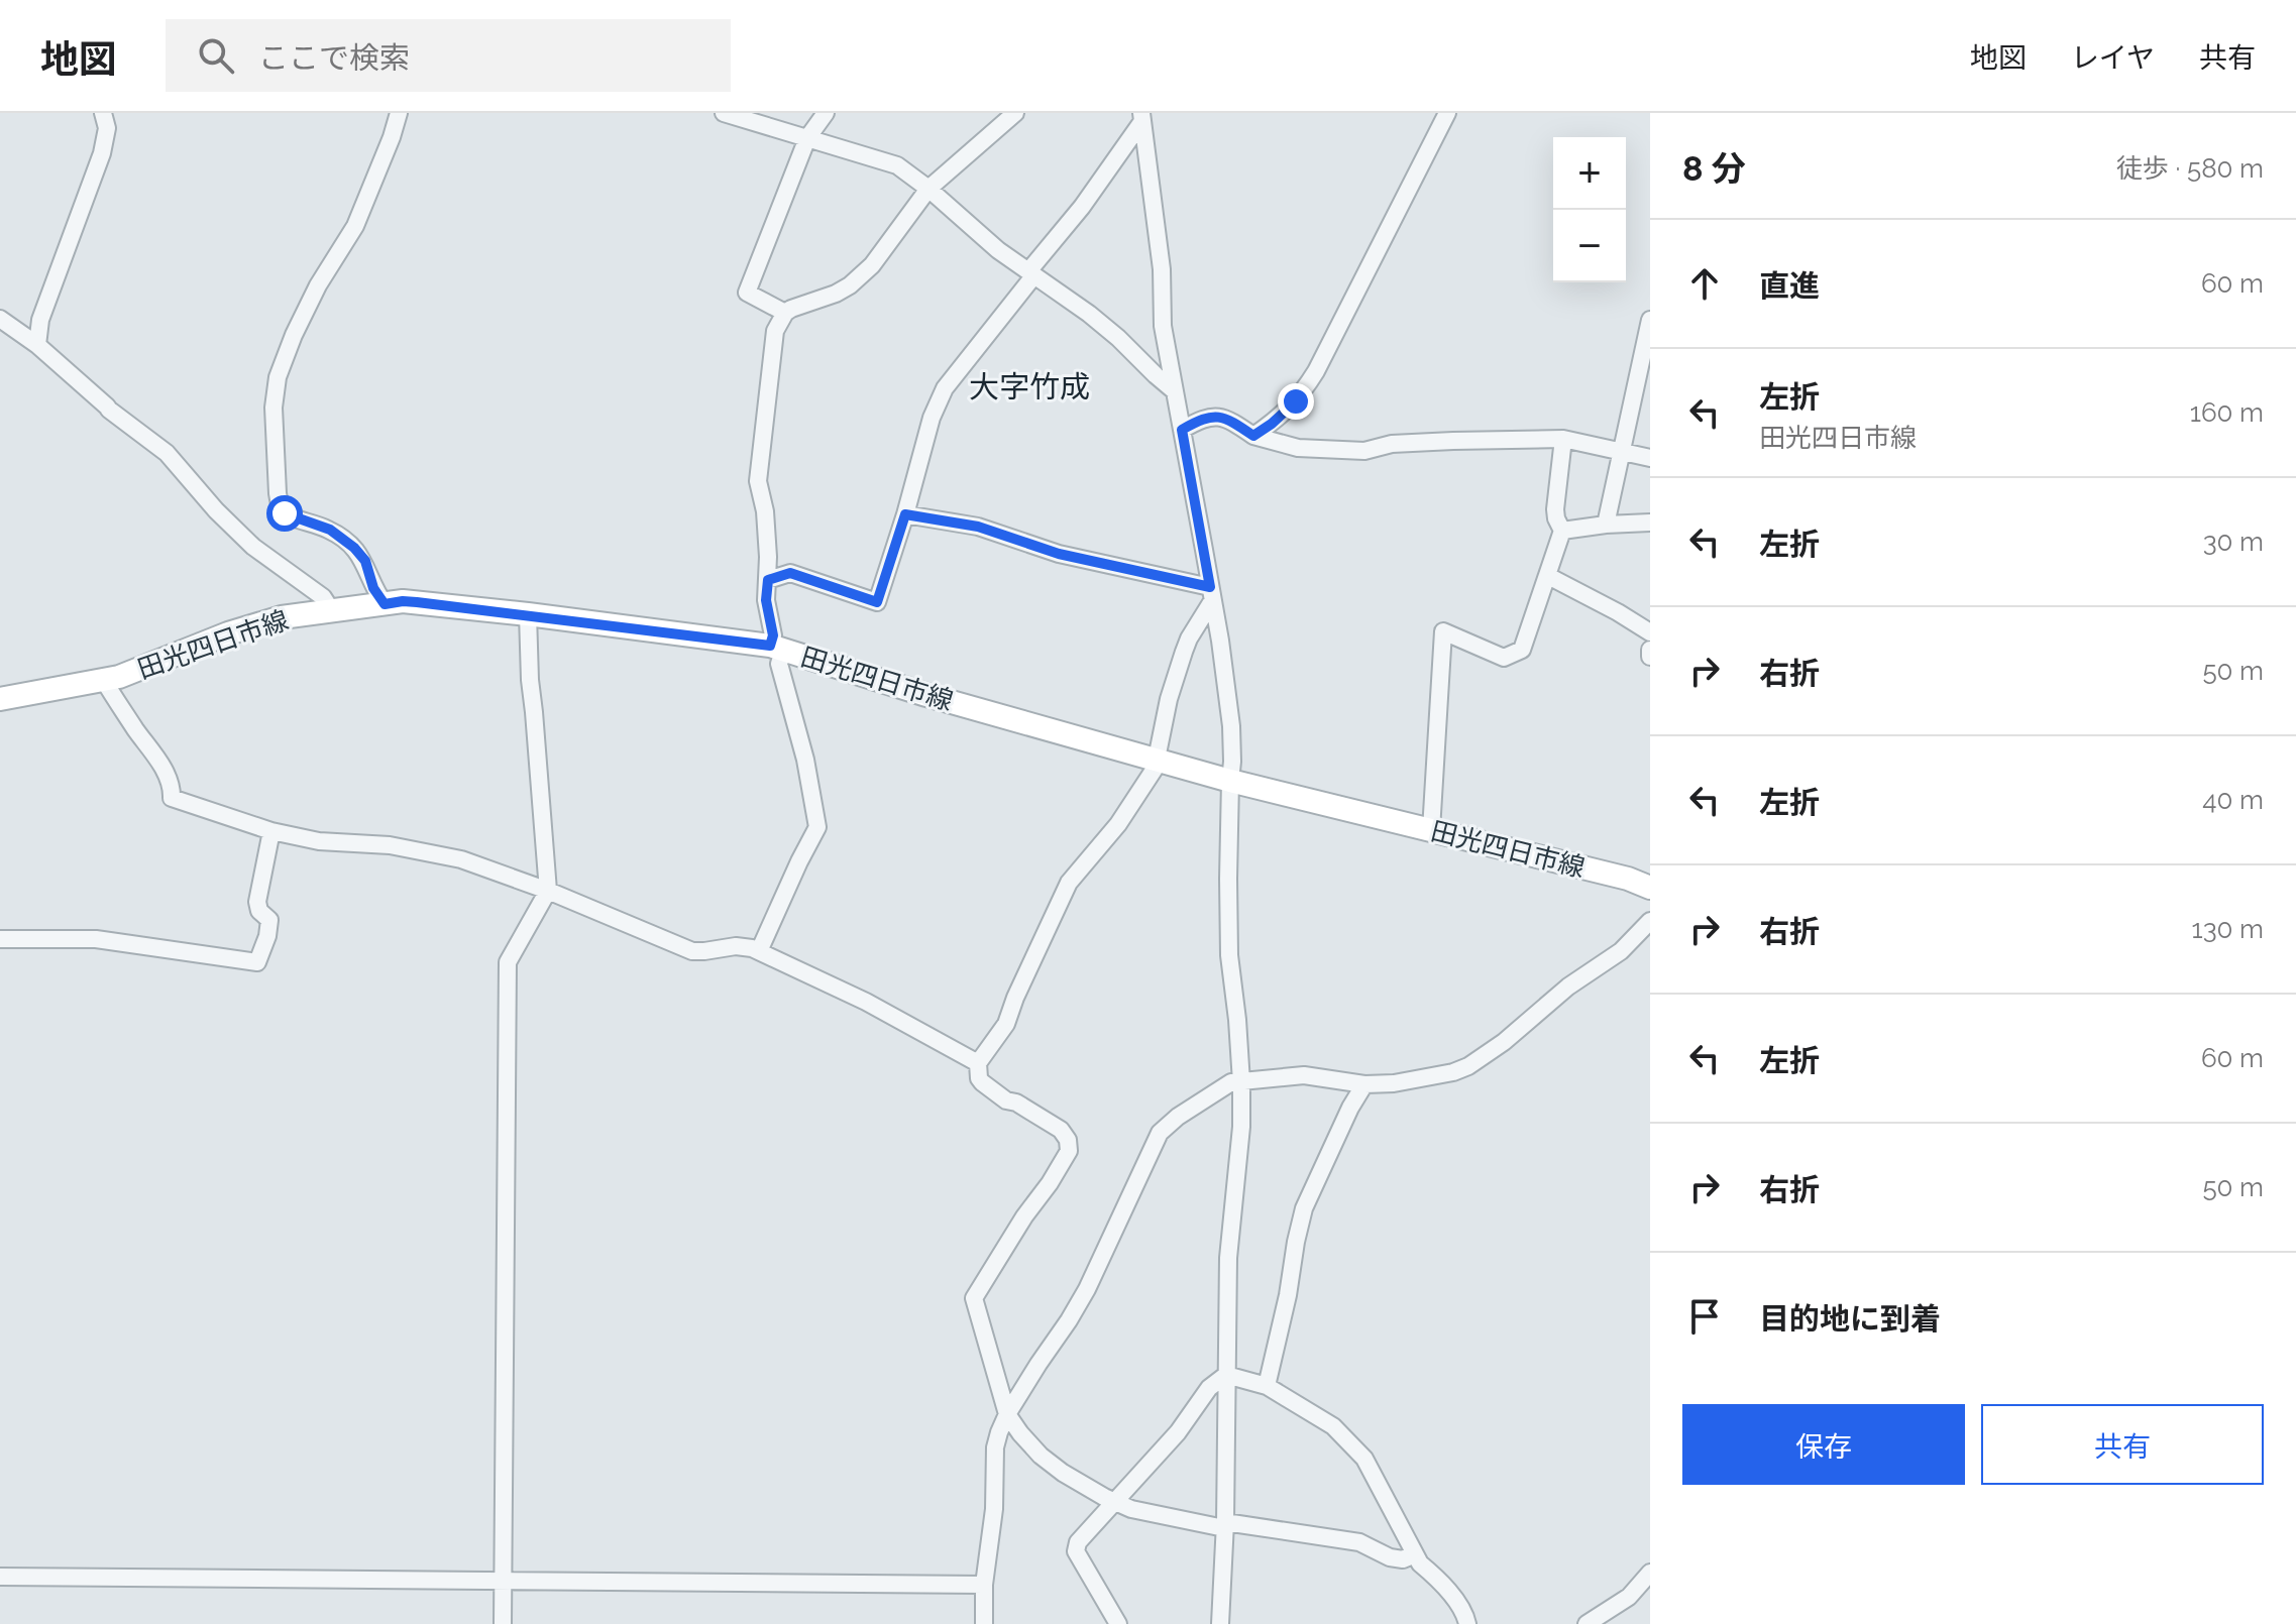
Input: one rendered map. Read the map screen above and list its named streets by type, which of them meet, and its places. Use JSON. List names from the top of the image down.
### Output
{
  "streets": {
    "main road": ["田光四日市線"]
  },
  "districts": ["大字竹成"],
  "page": {
    "header": "地図",
    "search": "ここで検索",
    "nav": ["地図", "レイヤ", "共有"],
    "heading": ["8 分", "徒歩 · 580 m"],
    "map_buttons": ["+", "−"],
    "list": [
      ["直進", "60 m"],
      ["左折", "田光四日市線", "160 m"],
      ["左折", "30 m"],
      ["右折", "50 m"],
      ["左折", "40 m"],
      ["右折", "130 m"],
      ["左折", "60 m"],
      ["右折", "50 m"],
      "目的地に到着"
    ],
    "buttons": ["保存", "共有"]
  }
}
